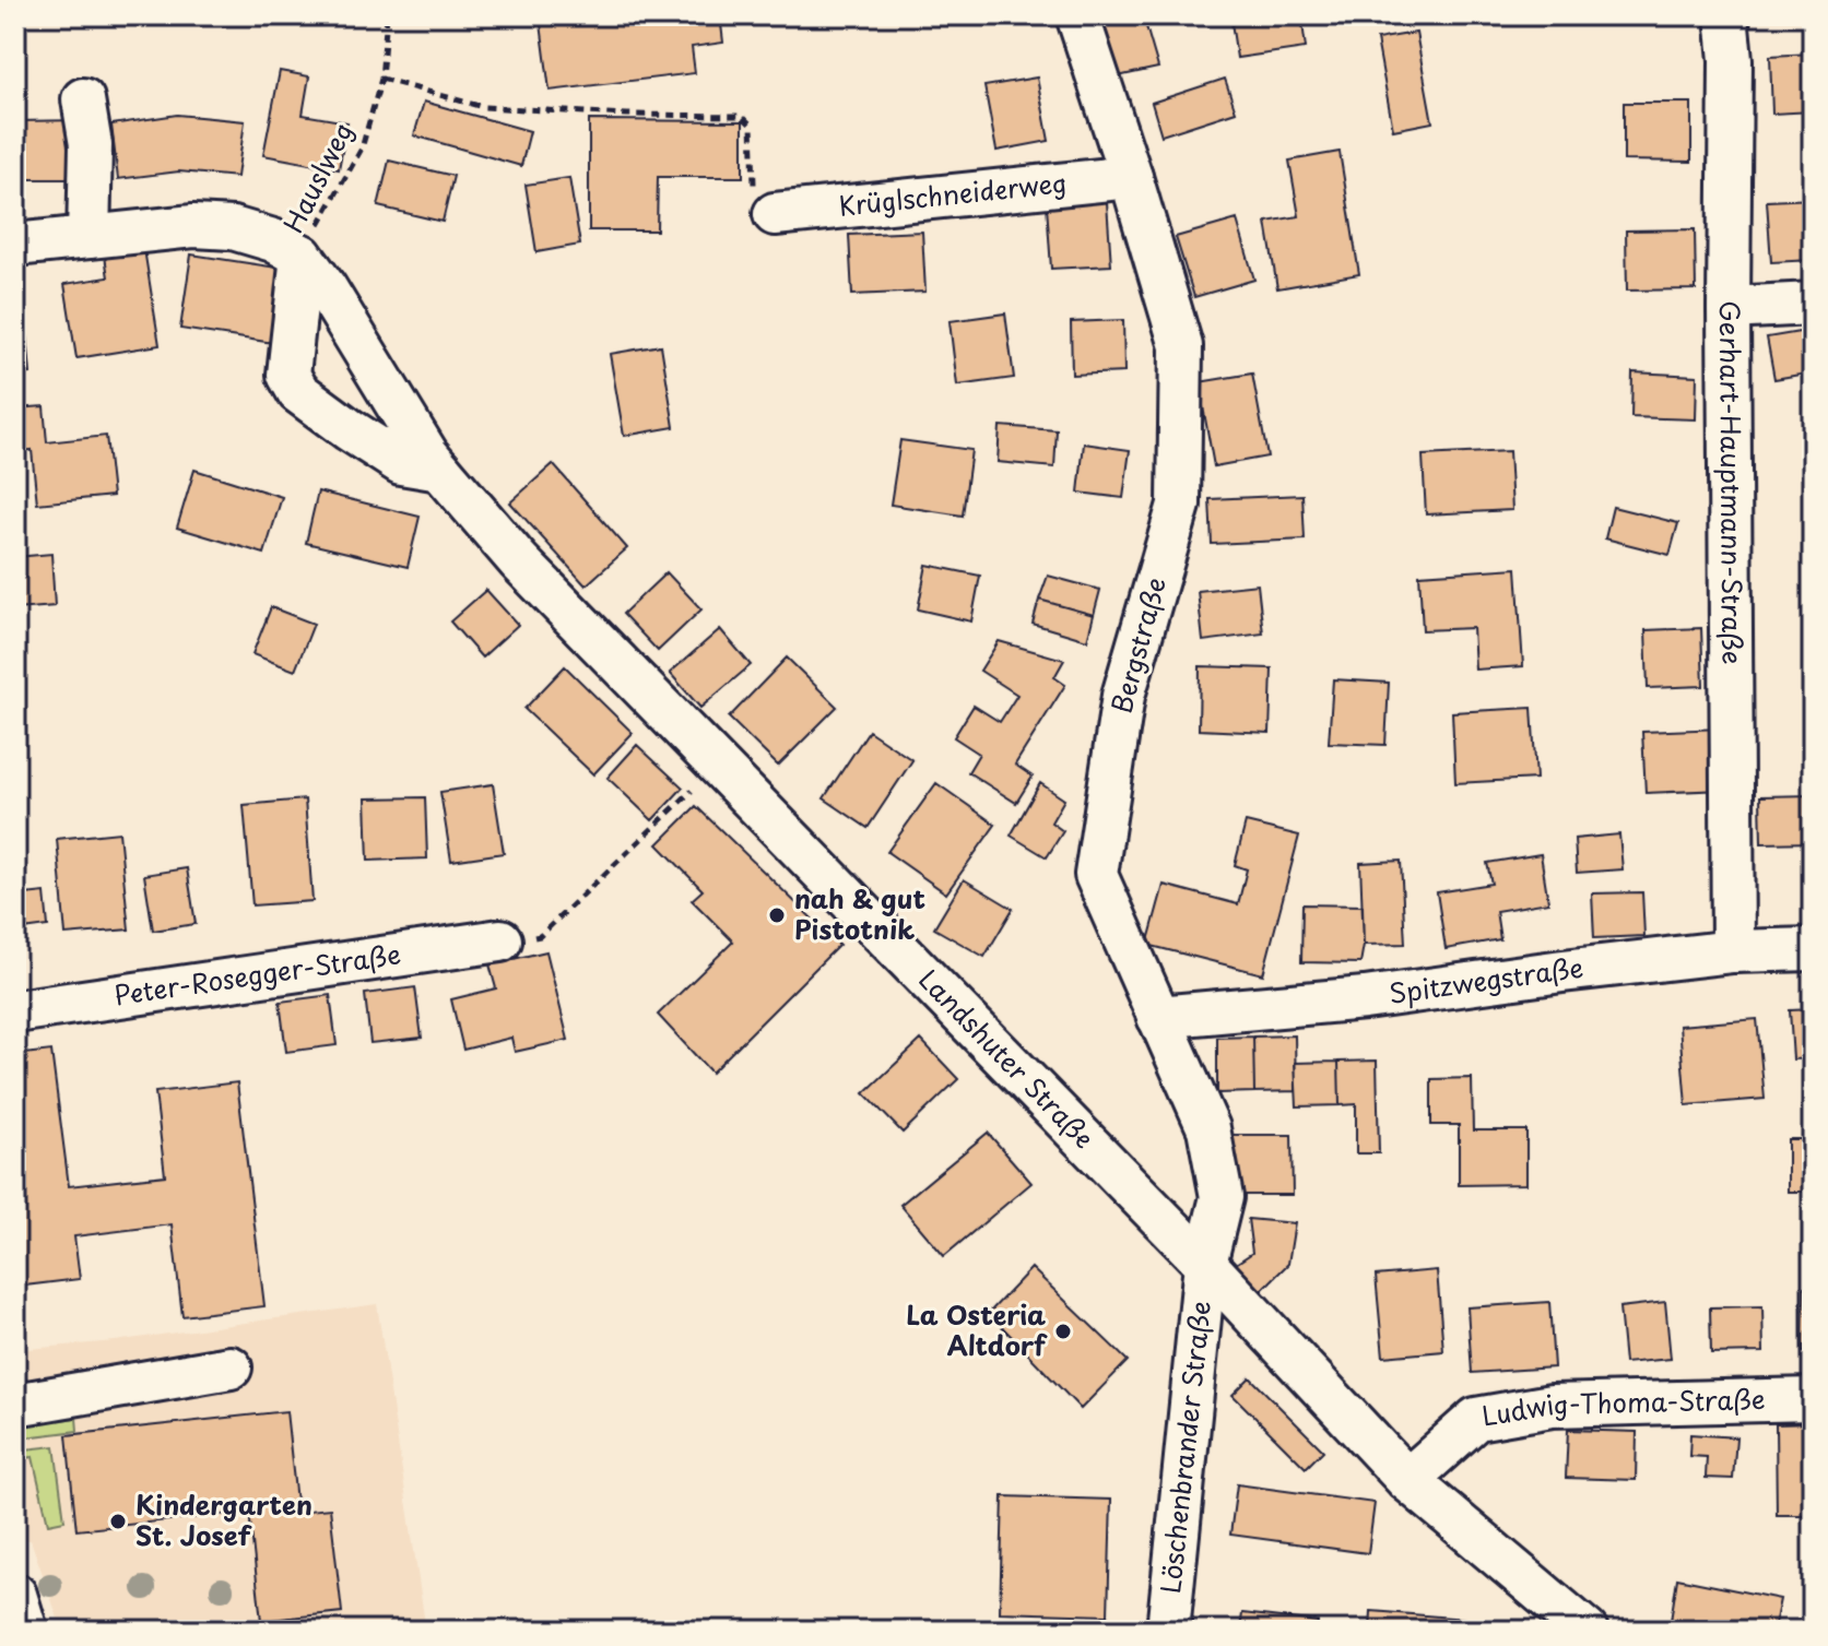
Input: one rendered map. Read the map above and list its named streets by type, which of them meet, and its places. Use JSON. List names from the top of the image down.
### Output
{
  "streets": {
    "street": [
      "Krüglschneiderweg",
      "Gerhart-Hauptmann-Straße",
      "Bergstraße",
      "Peter-Rosegger-Straße",
      "Spitzwegstraße",
      "Landshuter Straße",
      "Ludwig-Thoma-Straße",
      "Löschenbrander Straße"
    ],
    "path": ["Hauslweg"]
  },
  "crossings": [
    ["Hauslweg", "Landshuter Straße"],
    ["Krüglschneiderweg", "Bergstraße"],
    ["Gerhart-Hauptmann-Straße", "Spitzwegstraße"],
    ["Bergstraße", "Spitzwegstraße"],
    ["Bergstraße", "Landshuter Straße"],
    ["Bergstraße", "Löschenbrander Straße"],
    ["Landshuter Straße", "Ludwig-Thoma-Straße"],
    ["Landshuter Straße", "Löschenbrander Straße"]
  ],
  "places": ["nah & gut Pistotnik", "La Osteria Altdorf", "Kindergarten St. Josef"]
}
